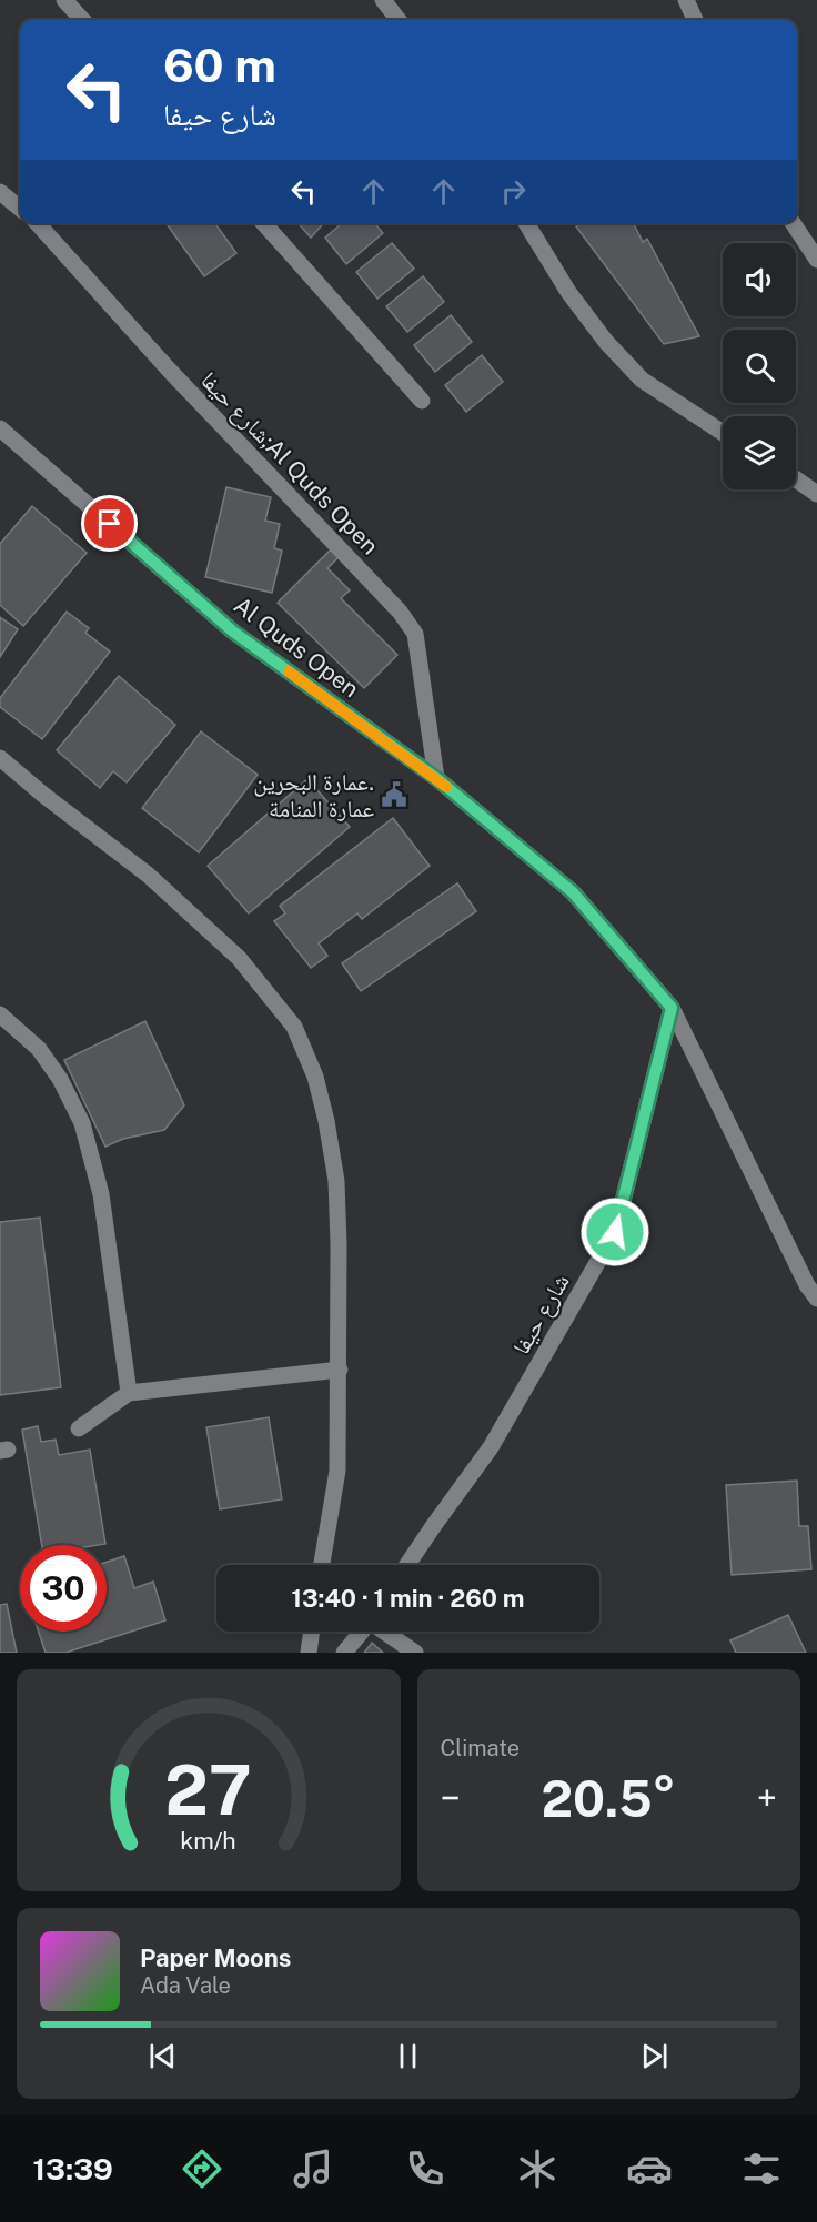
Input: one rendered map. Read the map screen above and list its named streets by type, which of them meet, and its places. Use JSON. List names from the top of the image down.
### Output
{
  "streets": {
    "street": ["شارع حيفا;Al Quds Open", "Al Quds Open", "شارع حيفا"]
  },
  "crossings": [
    ["شارع حيفا;Al Quds Open", "Al Quds Open"],
    ["Al Quds Open", "شارع حيفا"]
  ],
  "places": {
    "public building": ["عمارة البحرين. عمارة المنامة"]
  },
  "page": {
    "turn": ["60 m", "شارع حيفا"],
    "limit": "30",
    "trip": "13:40 · 1 min · 260 m",
    "tile": "Climate",
    "heat": ["−", "20.5°", "+"],
    "song": ["Paper Moons", "Ada Vale"],
    "tabs": "13:39",
    "gauge": ["27", "km/h"]
  }
}
